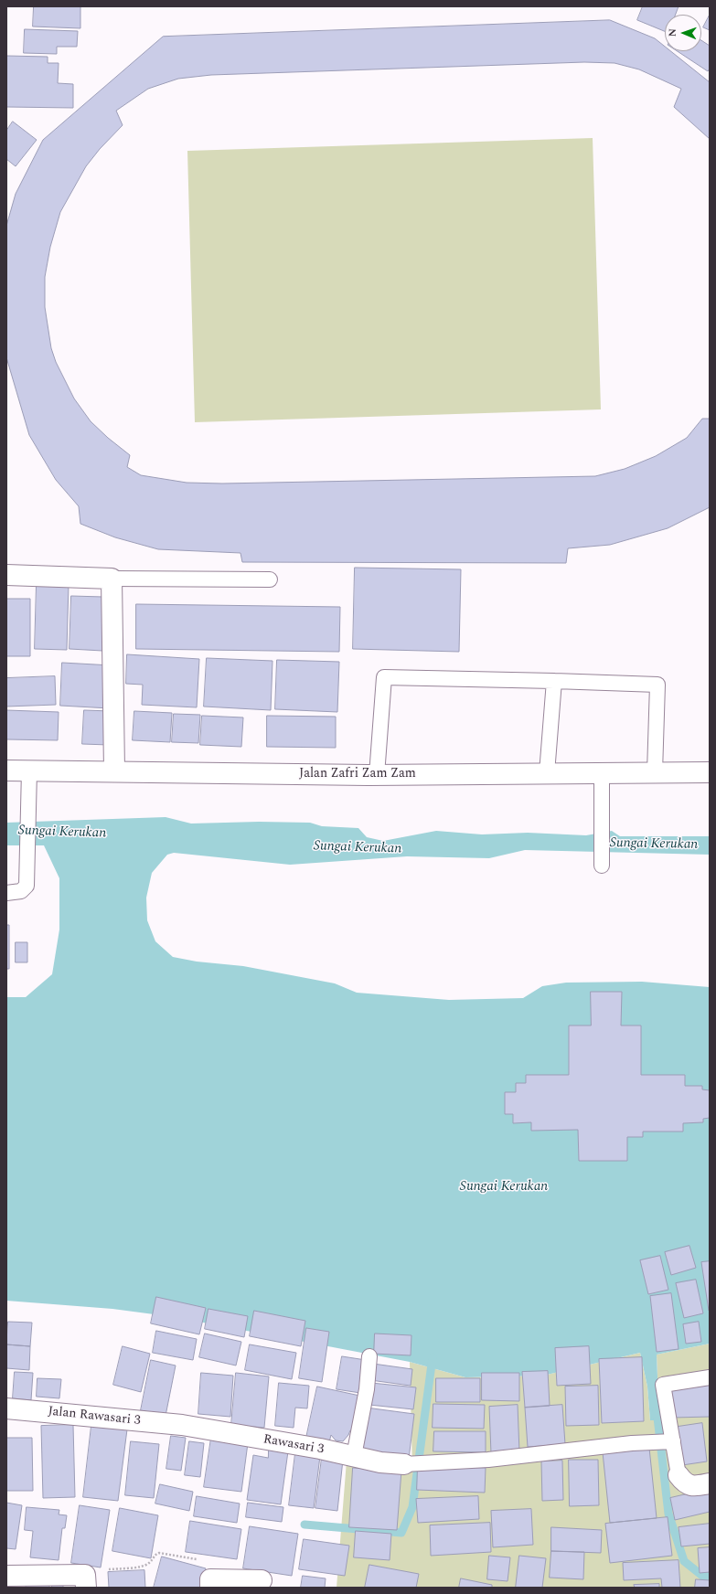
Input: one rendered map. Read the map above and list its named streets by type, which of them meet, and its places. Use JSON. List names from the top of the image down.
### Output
{
  "streets": {
    "street": ["Jalan Zafri Zam Zam", "Jalan Rawasari 3", "Rawasari 3"]
  },
  "crossings": [
    ["Jalan Rawasari 3", "Rawasari 3"]
  ],
  "water": ["Sungai Kerukan"],
  "north": "left"
}
